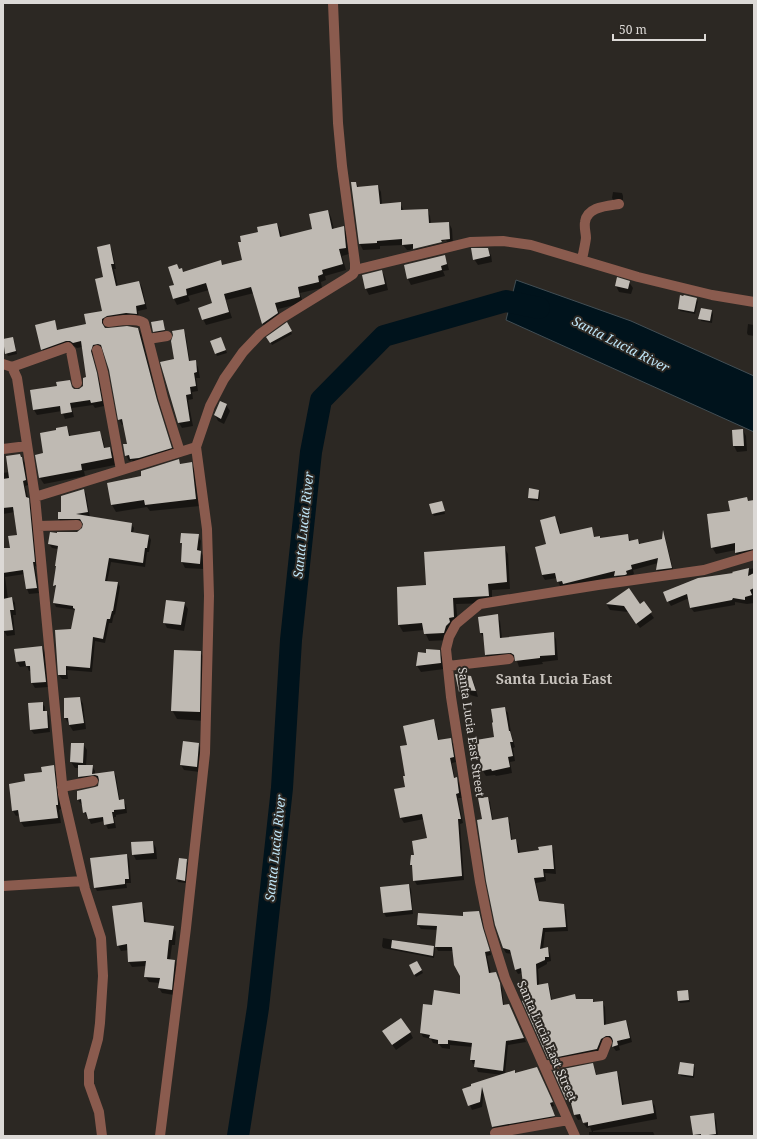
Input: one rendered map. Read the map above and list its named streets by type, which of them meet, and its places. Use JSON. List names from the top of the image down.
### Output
{
  "streets": {
    "street": ["Santa Lucia East Street"]
  },
  "districts": ["Santa Lucia East"],
  "water": ["Santa Lucia River"],
  "scale_bar": "50 m"
}
